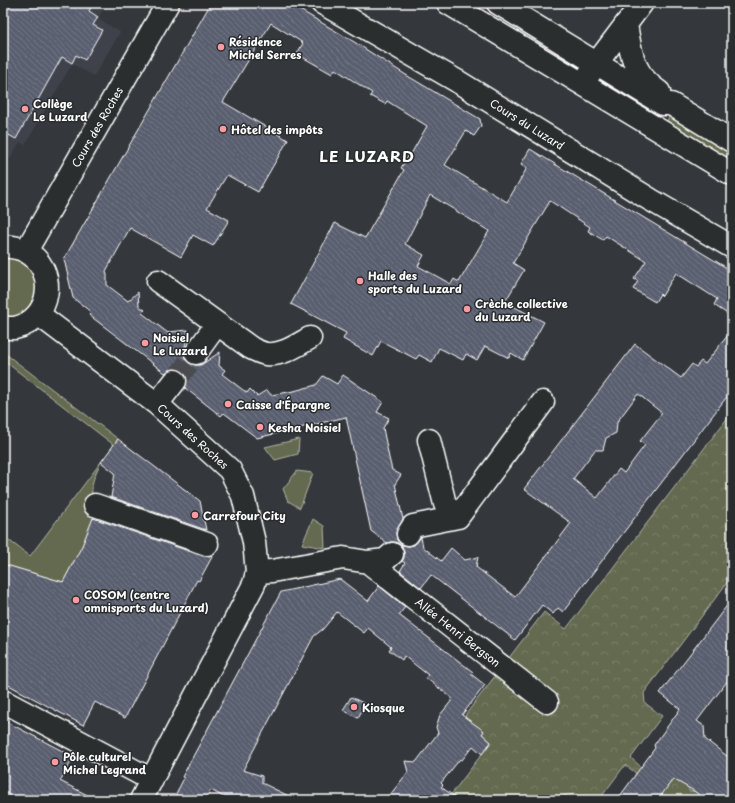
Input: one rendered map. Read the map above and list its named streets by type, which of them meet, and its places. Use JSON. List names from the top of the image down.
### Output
{
  "streets": {
    "street": ["Cours du Luzard", "Cours des Roches", "Allée Henri Bergson"]
  },
  "districts": ["LE LUZARD"],
  "places": [
    "Résidence Michel Serres",
    "Collège Le Luzard",
    "Hôtel des impôts",
    "Halle des sports du Luzard",
    "Crèche collective du Luzard",
    "Noisiel Le Luzard",
    "Caisse d'Épargne",
    "Kesha Noisiel",
    "Carrefour City",
    "COSOM (centre omnisports du Luzard)",
    "Kiosque",
    "Pôle culturel Michel Legrand"
  ]
}
